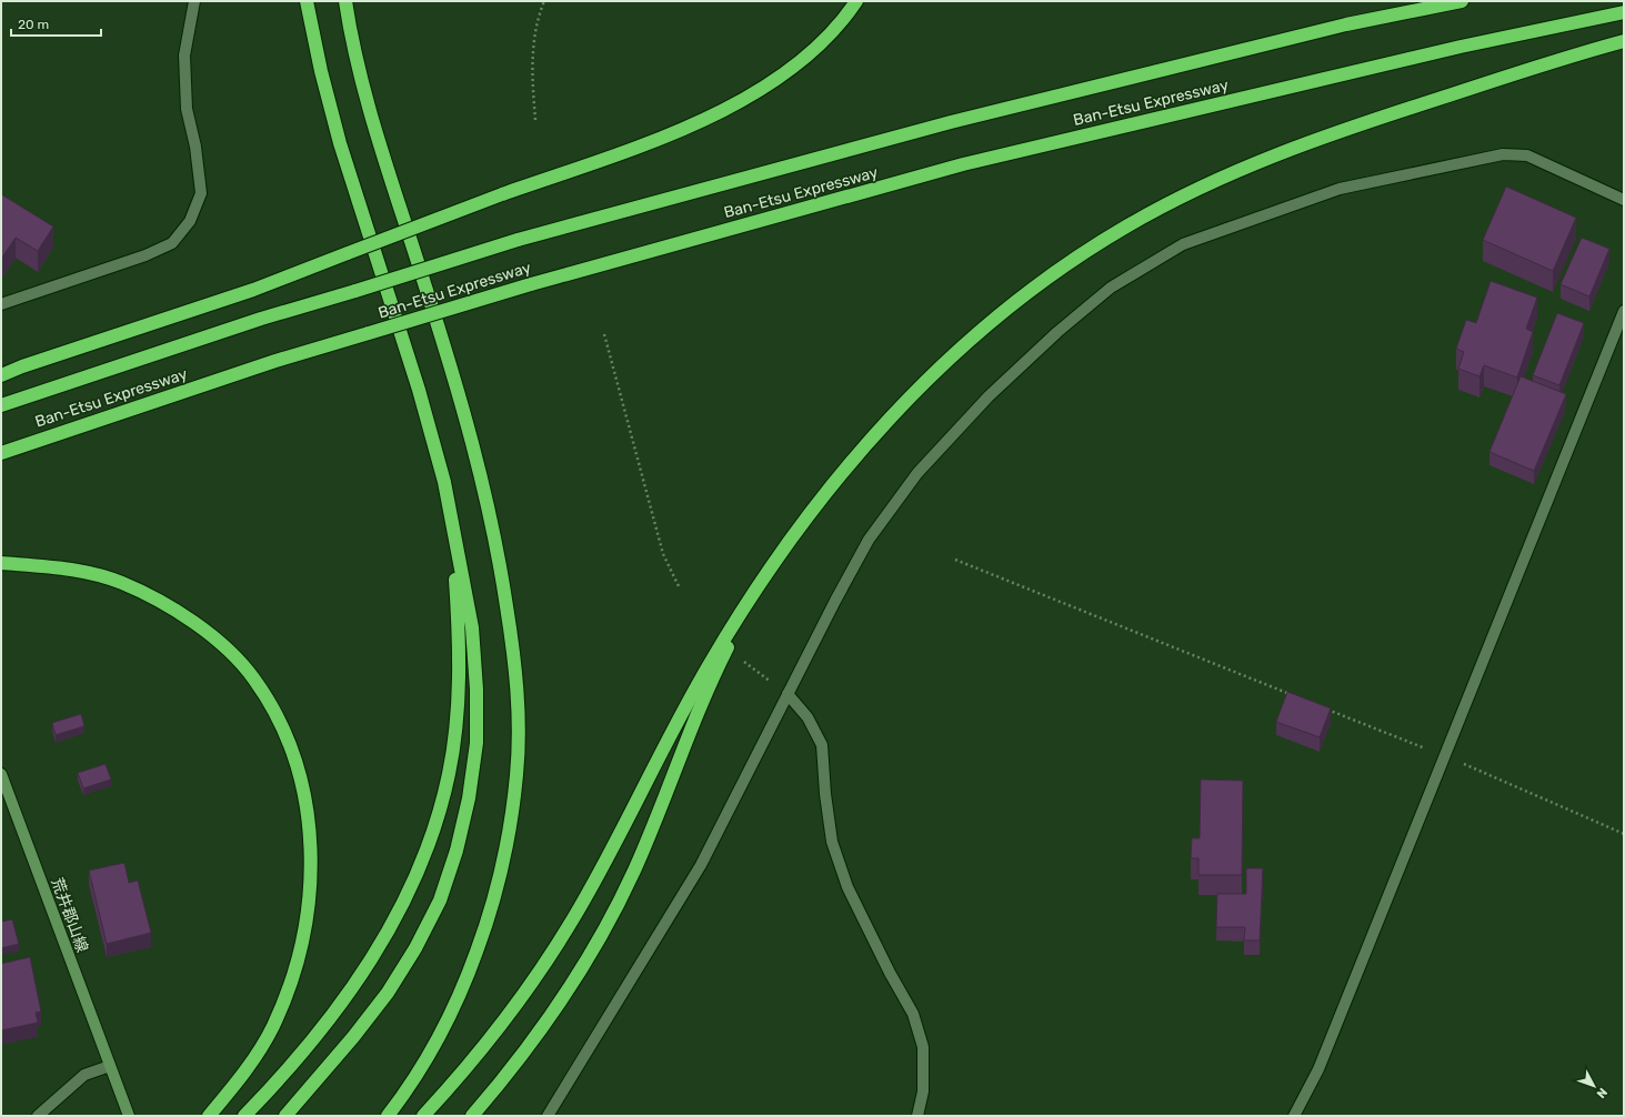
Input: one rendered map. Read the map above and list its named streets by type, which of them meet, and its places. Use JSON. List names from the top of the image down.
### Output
{
  "streets": {
    "highway": ["Ban-Etsu Expressway"],
    "main road": ["荒井郡山線"]
  },
  "scale_bar": "20 m",
  "north": "bottom right"
}
